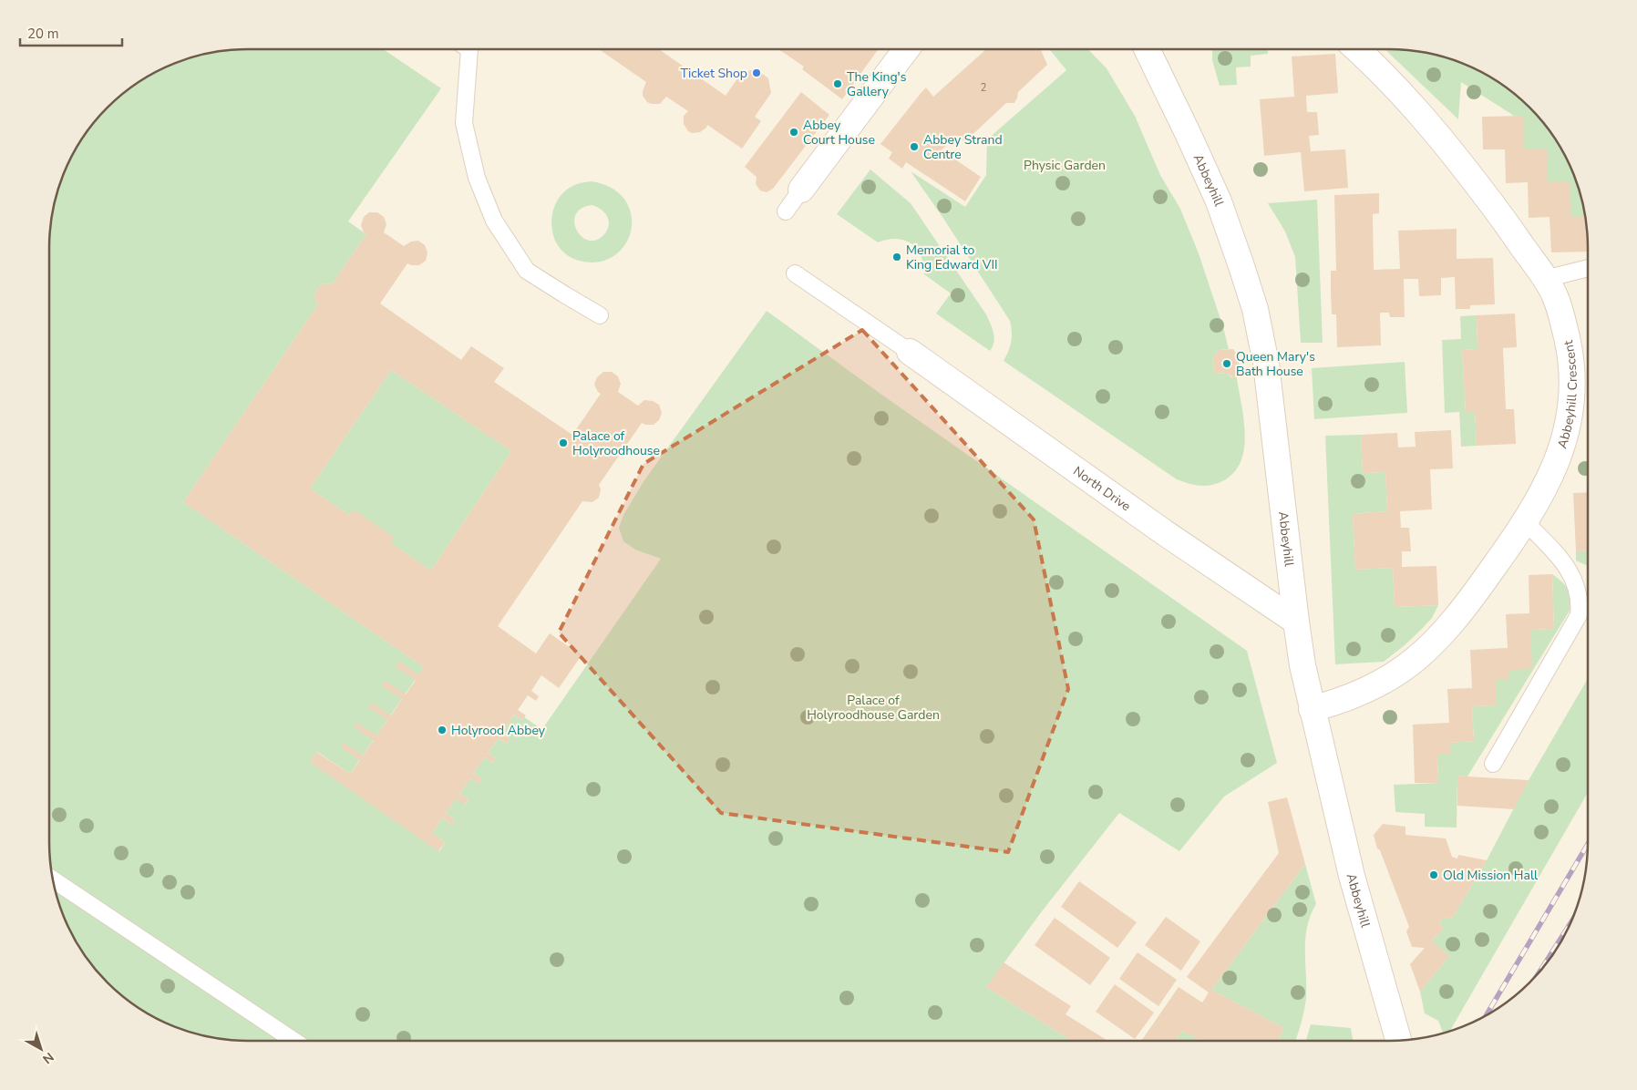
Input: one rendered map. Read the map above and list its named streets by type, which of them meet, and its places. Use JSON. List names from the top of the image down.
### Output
{
  "streets": {
    "street": ["Abbeyhill", "Abbeyhill Crescent", "North Drive"]
  },
  "crossings": [
    ["Abbeyhill", "Abbeyhill Crescent"],
    ["Abbeyhill", "North Drive"]
  ],
  "parks": ["Physic Garden", "Palace of Holyroodhouse Garden"],
  "places": [
    "Ticket Shop",
    "The King's Gallery",
    "Abbey Court House",
    "Abbey Strand Centre",
    "Memorial to King Edward VII",
    "Queen Mary's Bath House",
    "Palace of Holyroodhouse",
    "Holyrood Abbey",
    "Old Mission Hall"
  ],
  "house_numbers": ["2"],
  "scale_bar": "20 m",
  "north": "bottom right"
}
